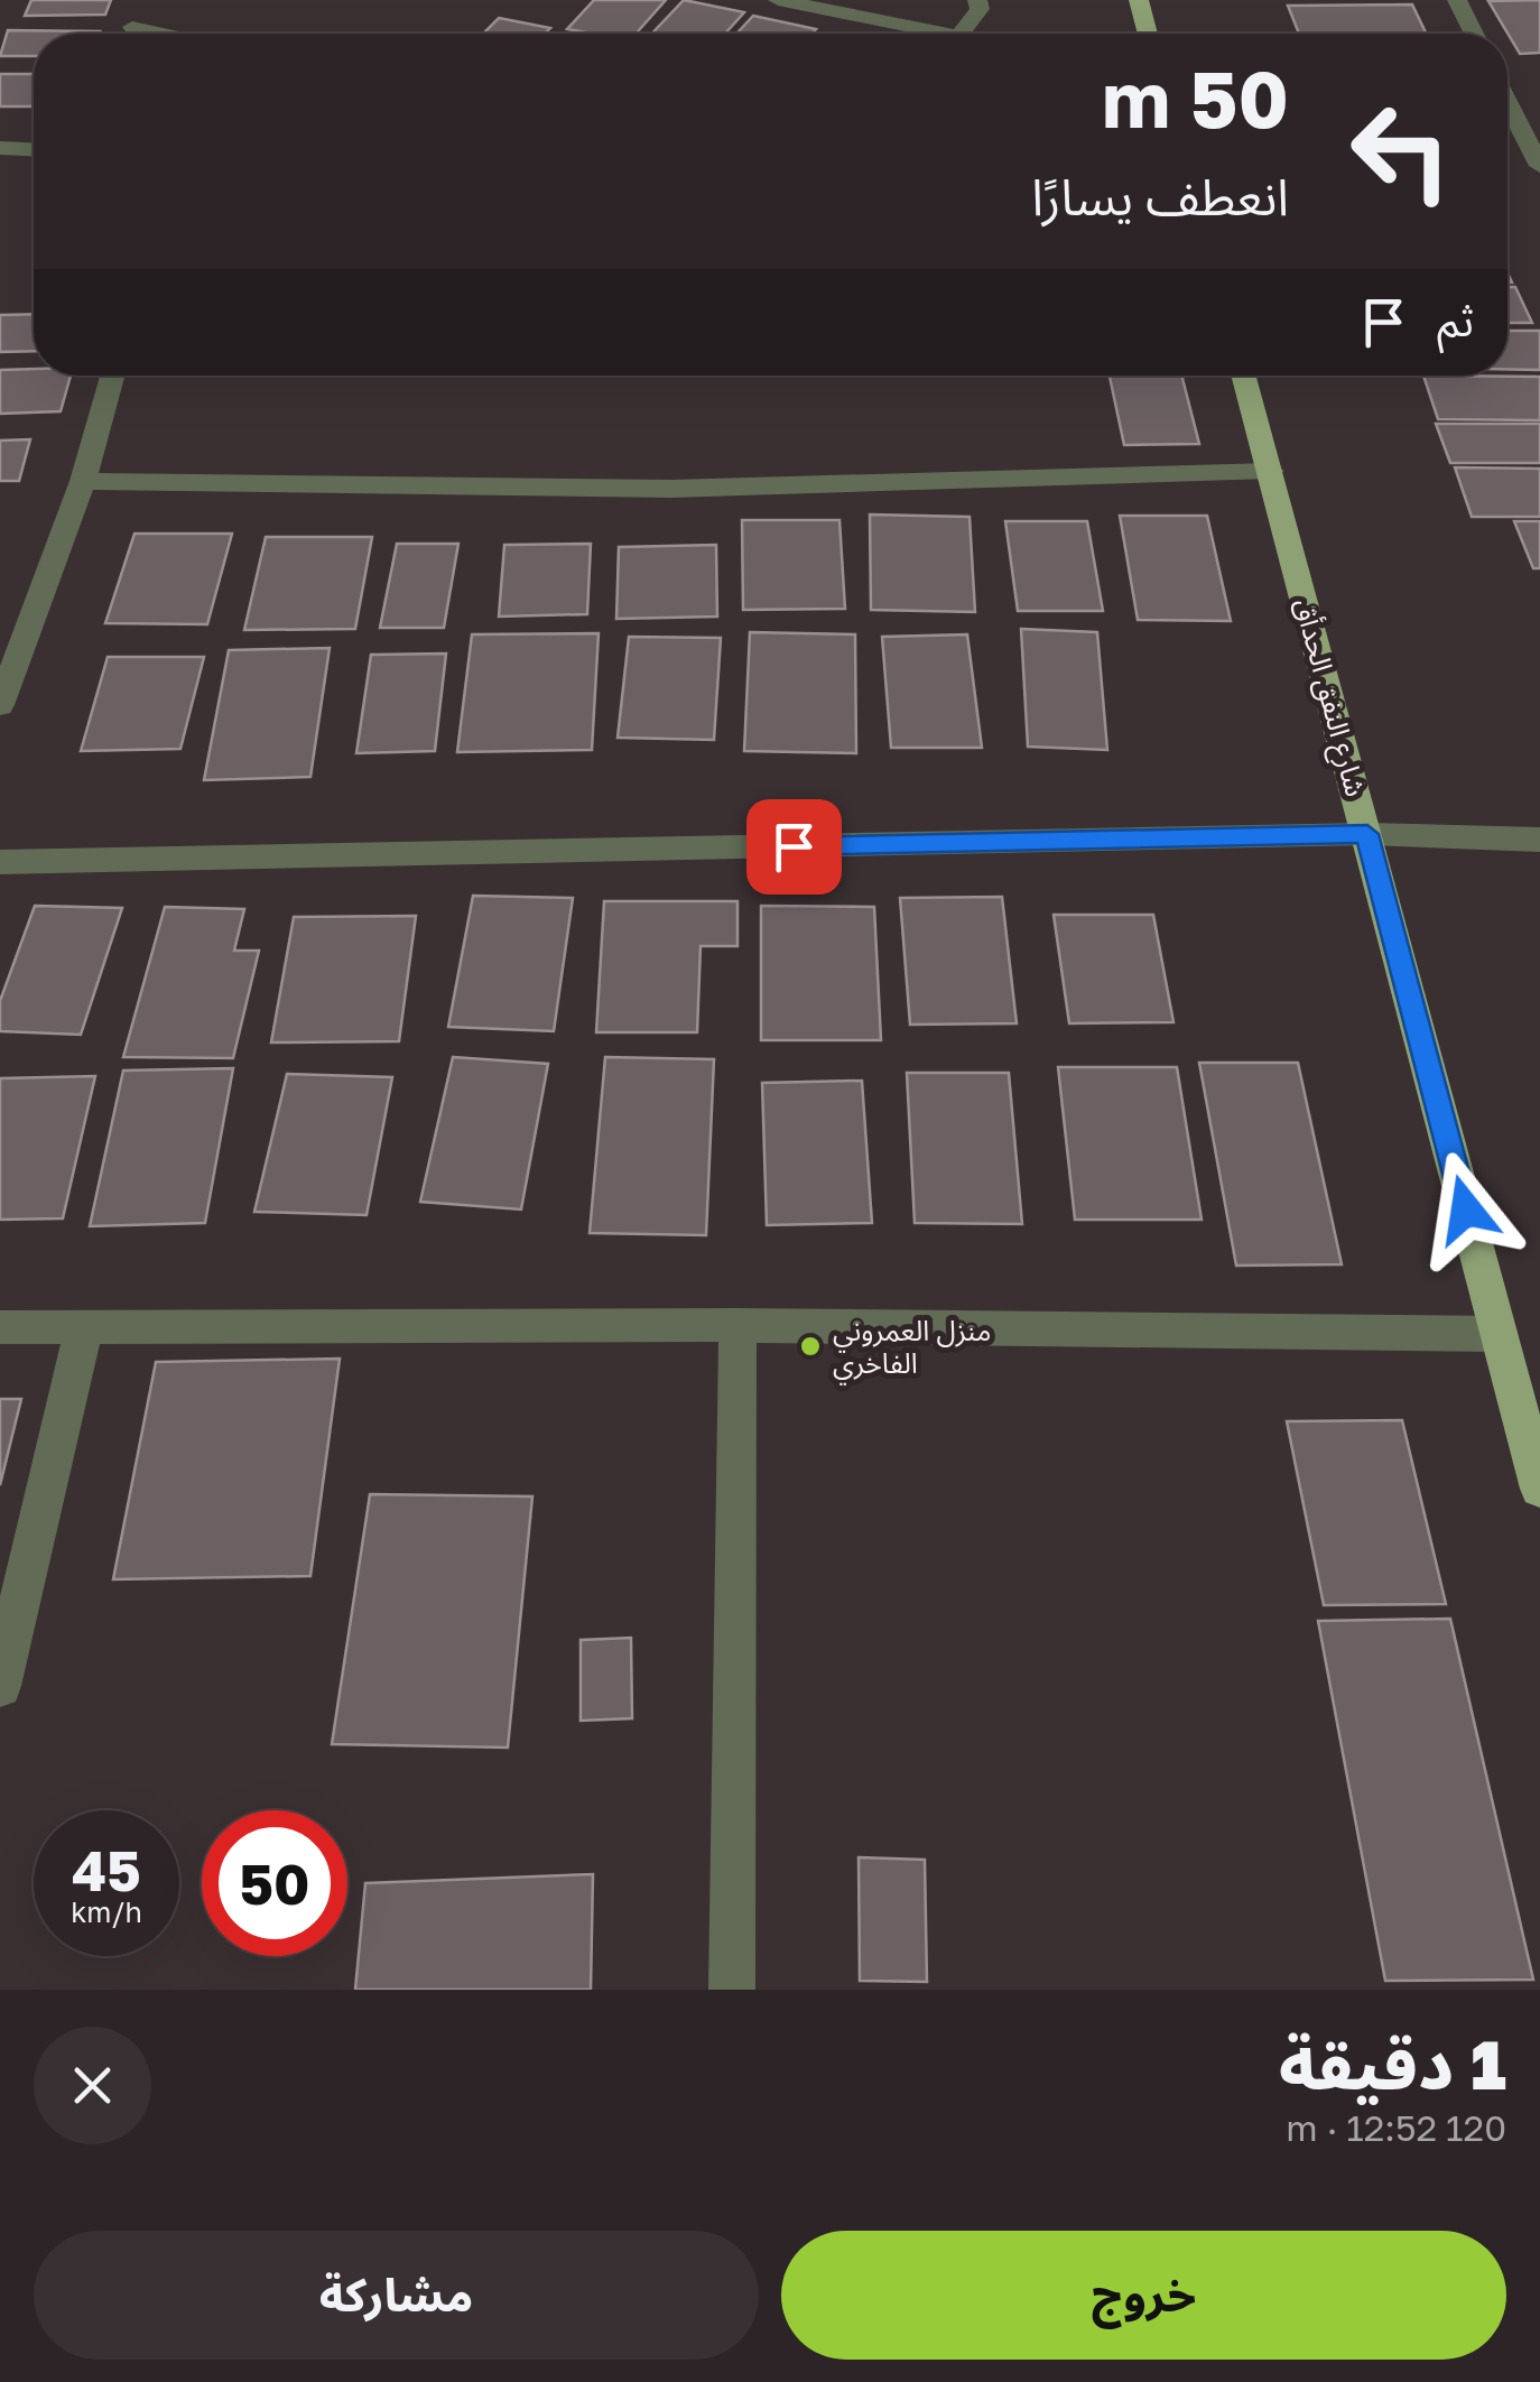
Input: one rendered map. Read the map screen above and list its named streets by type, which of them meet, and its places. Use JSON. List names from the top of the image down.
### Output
{
  "streets": {
    "main road": ["شارع النفق الحدأق"]
  },
  "places": ["منزل العمروني الفاخري"],
  "page": {
    "turn": ["50 m", "انعطف يسارًا"],
    "then": "ثم",
    "speed": "45 km/h",
    "limit": "50",
    "heading": ["1 دقيقة", "120 m · 12:52"],
    "buttons": ["خروج", "مشاركة"]
  }
}
